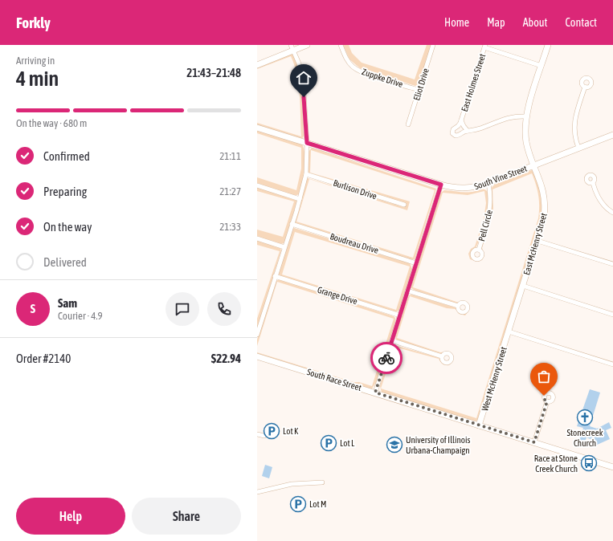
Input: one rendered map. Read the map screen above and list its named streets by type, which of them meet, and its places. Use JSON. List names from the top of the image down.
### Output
{
  "streets": {
    "street": [
      "Zuppke Drive",
      "East Holmes Street",
      "Eliot Drive",
      "South Vine Street",
      "Burlison Drive",
      "Pell Circle",
      "Boudreau Drive",
      "East McHenry Street",
      "Grange Drive",
      "West McHenry Street",
      "South Race Street"
    ]
  },
  "crossings": [
    ["Zuppke Drive", "Eliot Drive"],
    ["South Vine Street", "Pell Circle"],
    ["South Vine Street", "East McHenry Street"],
    ["East McHenry Street", "West McHenry Street"],
    ["West McHenry Street", "South Race Street"]
  ],
  "places": {
    "church": ["Stonecreek Church"],
    "parking": ["Lot K", "Lot L", "Lot M"],
    "school or university": ["University of Illinois Urbana-Champaign"],
    "bus stop": ["Race at Stone Creek Church"]
  },
  "page": {
    "header": "Forkly",
    "nav": [
      "Home",
      "Map",
      "About",
      "Contact"
    ],
    "heading": ["4 min", "Arriving in", "21:43–21:48"],
    "panel": [
      "Sam",
      "Courier · 4.9",
      "Order #2140",
      "$22.94"
    ],
    "bar": "On the way · 680 m",
    "list": [
      ["Confirmed", "21:11"],
      ["Preparing", "21:27"],
      ["On the way", "21:33"],
      "Delivered"
    ],
    "round": "S",
    "buttons": ["Help", "Share"]
  }
}
